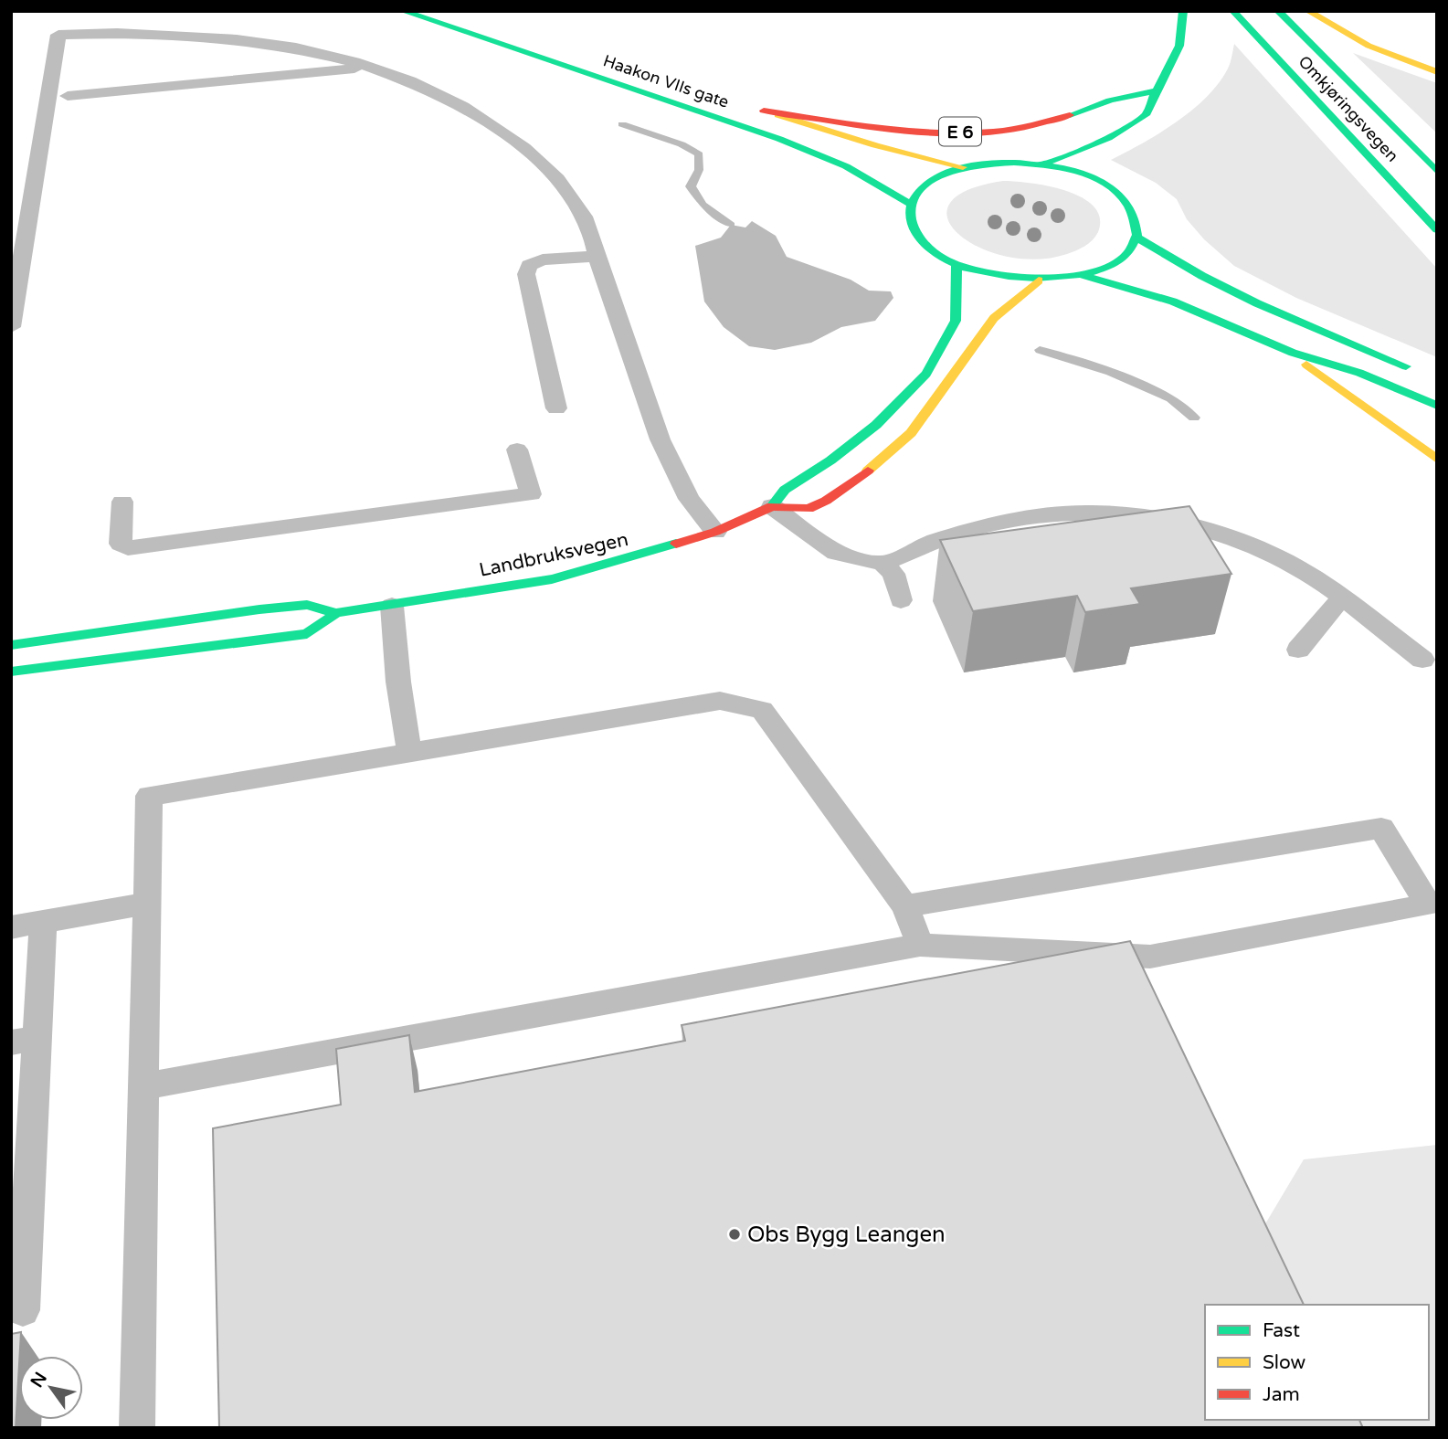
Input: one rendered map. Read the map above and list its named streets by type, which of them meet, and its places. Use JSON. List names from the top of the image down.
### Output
{
  "streets": {
    "main road": [
      "Haakon VIIs gate",
      "Omkjøringsvegen",
      "E 6",
      "Landbruksvegen"
    ]
  },
  "places": ["Obs Bygg Leangen"],
  "legend": ["Fast", "Slow", "Jam"],
  "north": "top left"
}
